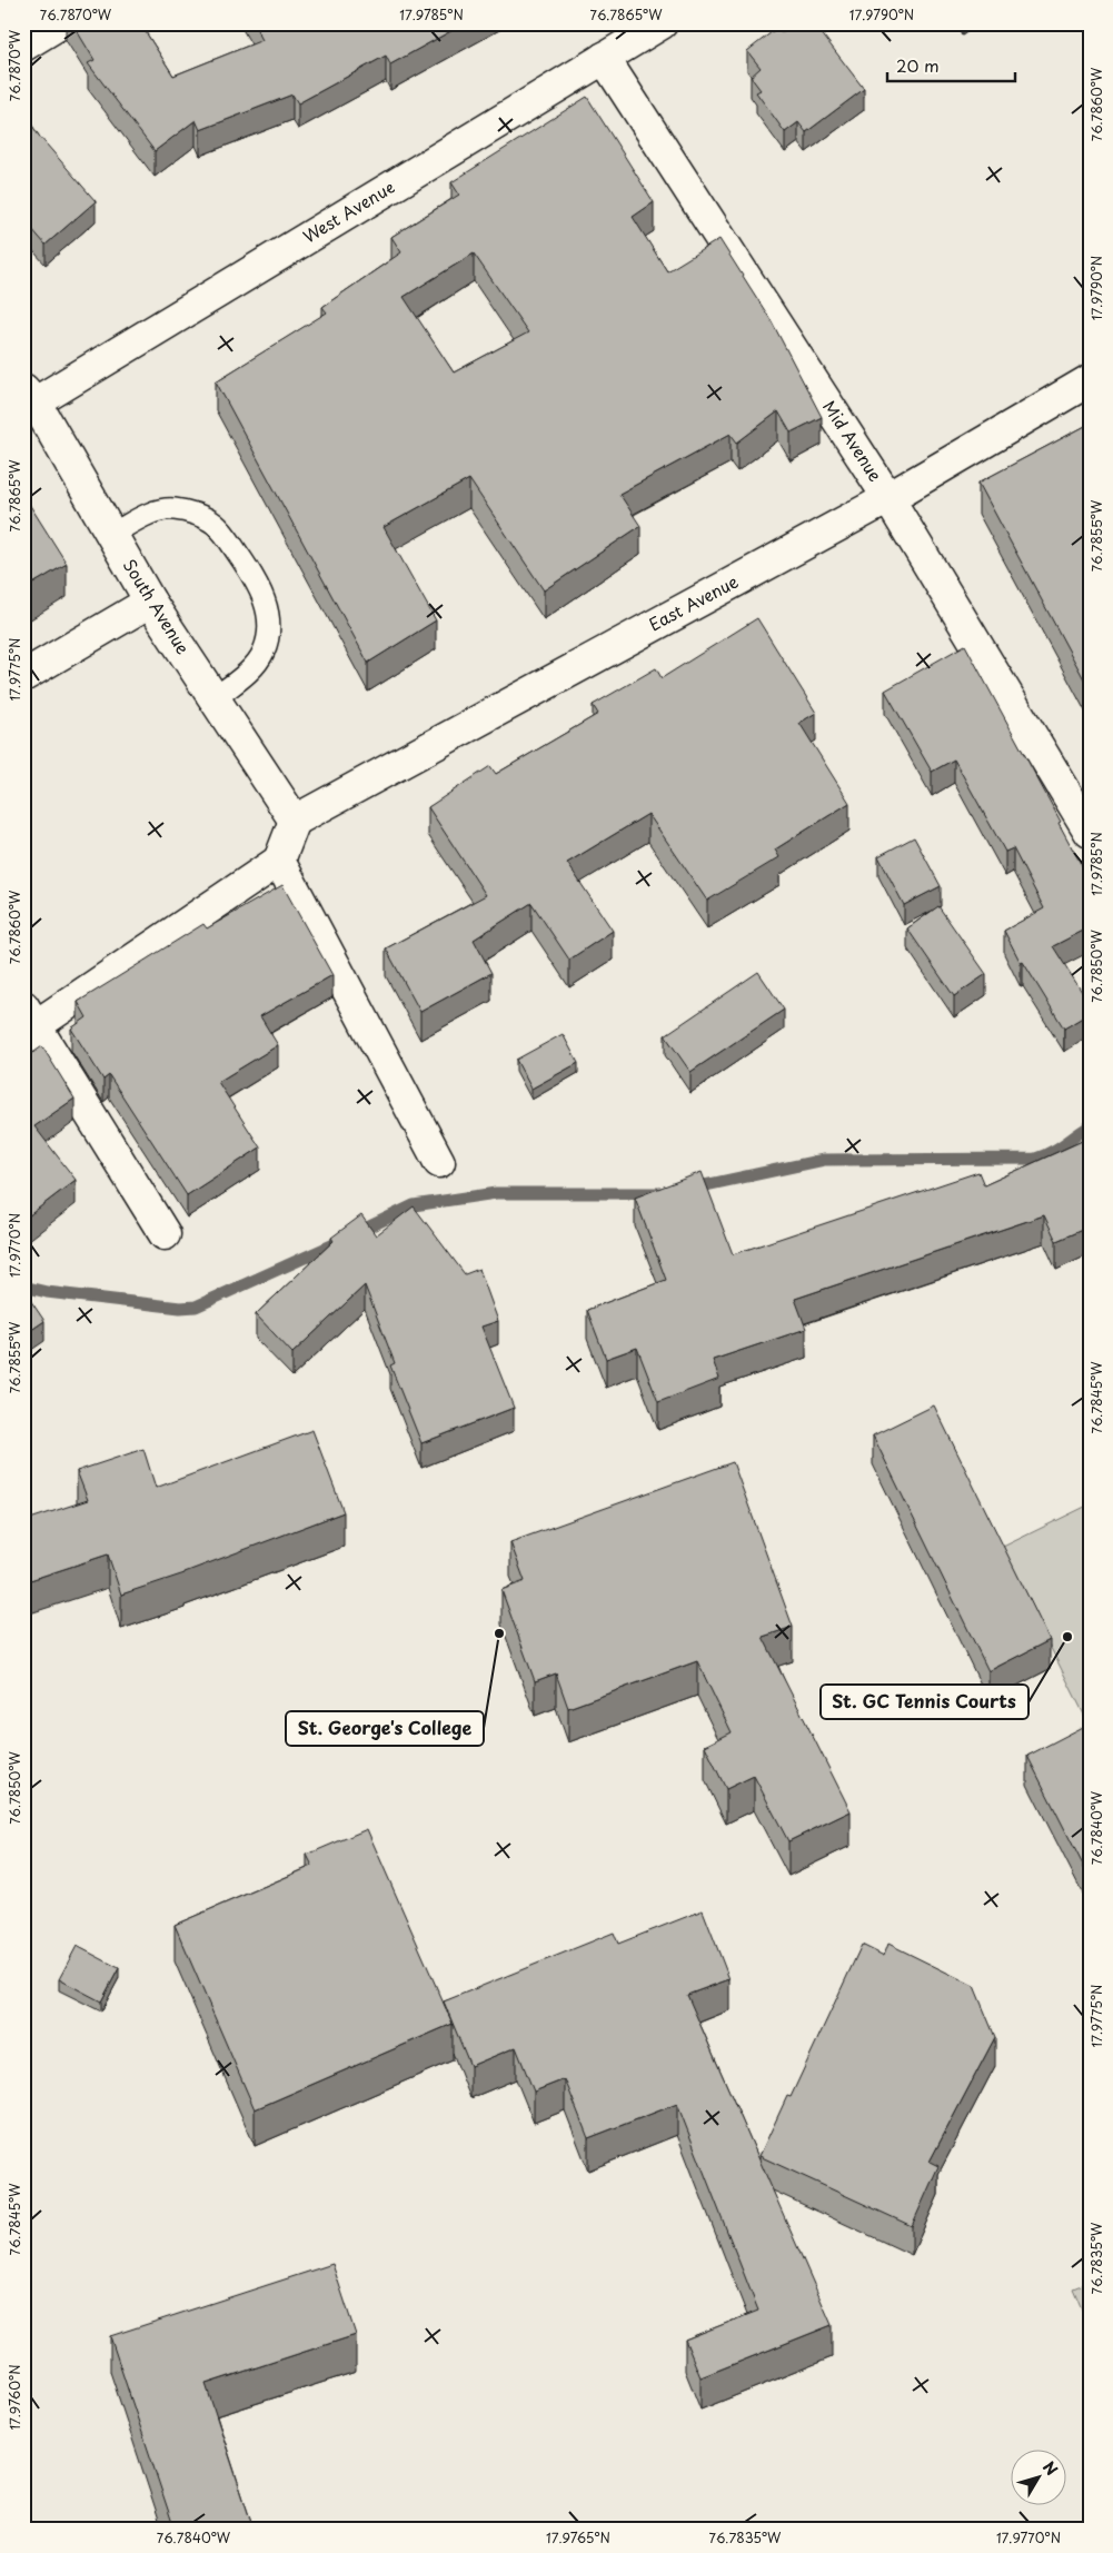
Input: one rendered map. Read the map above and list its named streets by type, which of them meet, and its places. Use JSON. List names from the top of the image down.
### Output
{
  "streets": {
    "street": [
      "West Avenue",
      "Mid Avenue",
      "East Avenue",
      "South Avenue"
    ]
  },
  "crossings": [
    ["West Avenue", "Mid Avenue"],
    ["West Avenue", "South Avenue"],
    ["Mid Avenue", "East Avenue"],
    ["East Avenue", "South Avenue"]
  ],
  "places": ["St. George's College", "St. GC Tennis Courts"],
  "scale_bar": "20 m",
  "north": "top right",
  "coordinates": [
    "76.7870°W",
    "17.9785°N",
    "76.7865°W",
    "17.9790°N",
    "76.7860°W",
    "76.7855°W",
    "17.9775°N",
    "76.7850°W",
    "17.9770°N",
    "76.7845°W",
    "76.7840°W",
    "76.7835°W",
    "17.9760°N",
    "17.9765°N"
  ]
}
